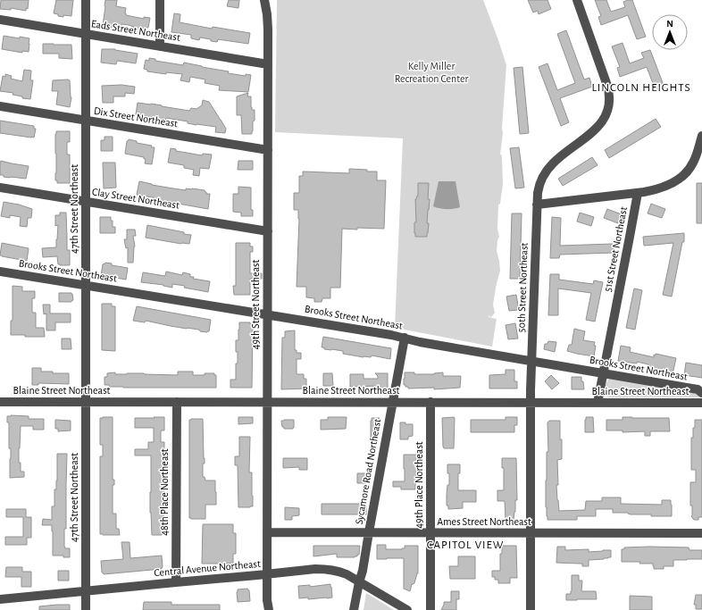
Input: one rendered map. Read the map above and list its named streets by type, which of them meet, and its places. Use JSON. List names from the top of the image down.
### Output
{
  "streets": {
    "street": [
      "Eads Street Northeast",
      "Dix Street Northeast",
      "Clay Street Northeast",
      "47th Street Northeast",
      "51st Street Northeast",
      "Brooks Street Northeast",
      "50th Street Northeast",
      "49th Street Northeast",
      "Blaine Street Northeast",
      "Sycamore Road Northeast",
      "49th Place Northeast",
      "48th Place Northeast",
      "Ames Street Northeast",
      "Central Avenue Northeast"
    ]
  },
  "crossings": [
    ["Eads Street Northeast", "47th Street Northeast"],
    ["Eads Street Northeast", "49th Street Northeast"],
    ["Dix Street Northeast", "47th Street Northeast"],
    ["Dix Street Northeast", "49th Street Northeast"],
    ["Clay Street Northeast", "47th Street Northeast"],
    ["Clay Street Northeast", "49th Street Northeast"],
    ["47th Street Northeast", "Brooks Street Northeast"],
    ["47th Street Northeast", "Blaine Street Northeast"],
    ["47th Street Northeast", "Central Avenue Northeast"],
    ["51st Street Northeast", "Brooks Street Northeast"],
    ["51st Street Northeast", "Blaine Street Northeast"],
    ["Brooks Street Northeast", "50th Street Northeast"],
    ["Brooks Street Northeast", "49th Street Northeast"],
    ["Brooks Street Northeast", "Sycamore Road Northeast"],
    ["50th Street Northeast", "Blaine Street Northeast"],
    ["50th Street Northeast", "Ames Street Northeast"],
    ["49th Street Northeast", "Blaine Street Northeast"],
    ["49th Street Northeast", "Ames Street Northeast"],
    ["49th Street Northeast", "Central Avenue Northeast"],
    ["Blaine Street Northeast", "Sycamore Road Northeast"],
    ["Blaine Street Northeast", "49th Place Northeast"],
    ["Blaine Street Northeast", "48th Place Northeast"],
    ["Sycamore Road Northeast", "Ames Street Northeast"],
    ["Sycamore Road Northeast", "Central Avenue Northeast"],
    ["49th Place Northeast", "Ames Street Northeast"],
    ["48th Place Northeast", "Central Avenue Northeast"]
  ],
  "districts": ["LINCOLN HEIGHTS", "CAPITOL VIEW"],
  "parks": ["Kelly Miller Recreation Center"],
  "north": "top"
}
